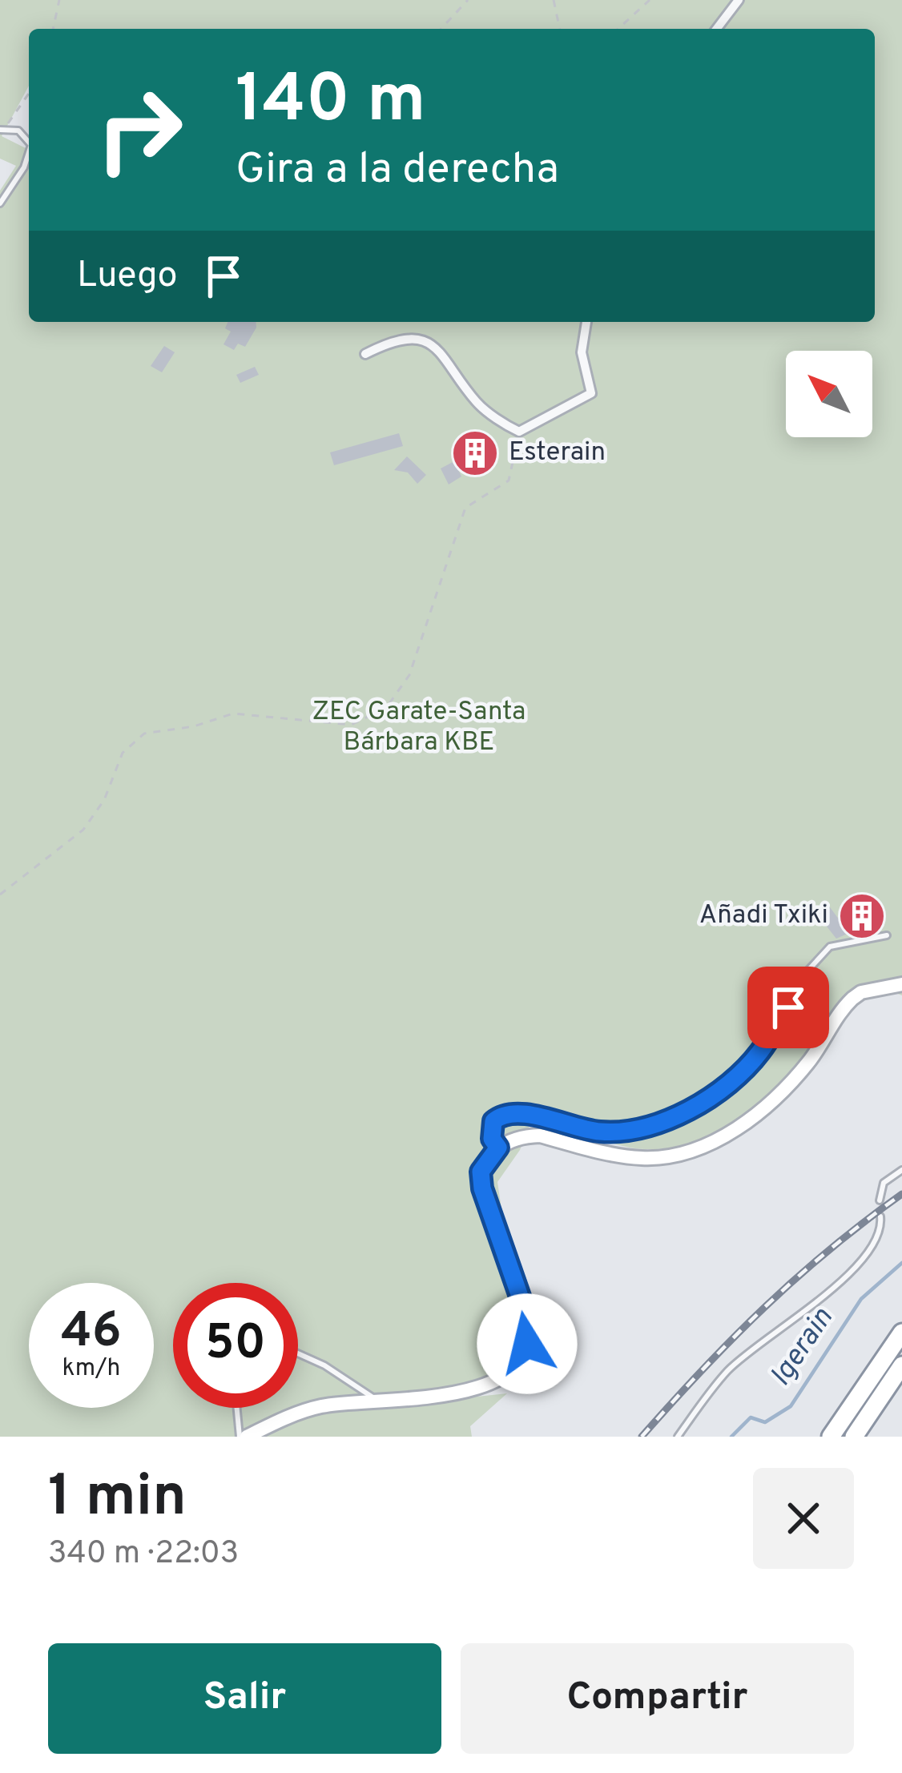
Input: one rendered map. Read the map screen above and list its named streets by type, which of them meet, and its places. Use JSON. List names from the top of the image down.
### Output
{
  "water": ["Igerain"],
  "parks": ["ZEC Garate-Santa Bárbara KBE"],
  "places": {
    "building": ["Esterain", "Añadi Txiki"]
  },
  "north": "top left",
  "page": {
    "turn": ["140 m", "Gira a la derecha"],
    "then": "Luego",
    "speed": "46 km/h",
    "limit": "50",
    "heading": ["1 min", "340 m · 22:03"],
    "buttons": ["Salir", "Compartir"]
  }
}
